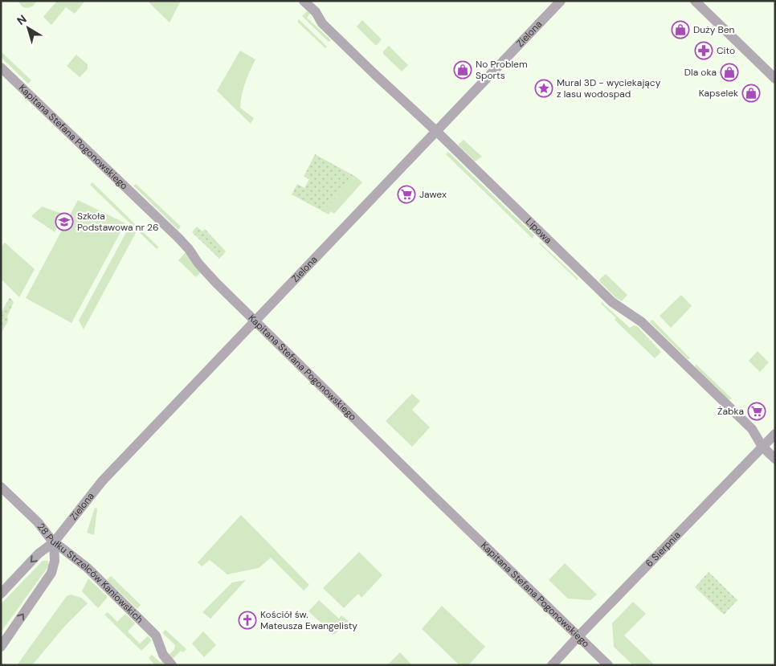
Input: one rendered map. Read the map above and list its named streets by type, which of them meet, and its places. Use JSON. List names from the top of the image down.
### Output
{
  "streets": {
    "street": [
      "Zielona",
      "Kapitana Stefana Pogonowskiego",
      "Lipowa",
      "6 Sierpnia",
      "28 Pułku Strzelców Kaniowskich"
    ]
  },
  "crossings": [
    ["Zielona", "Kapitana Stefana Pogonowskiego"],
    ["Zielona", "Lipowa"],
    ["Zielona", "28 Pułku Strzelców Kaniowskich"],
    ["Kapitana Stefana Pogonowskiego", "6 Sierpnia"],
    ["Lipowa", "6 Sierpnia"]
  ],
  "places": {
    "shop": [
      "Duży Ben",
      "No Problem Sports",
      "Dla oka",
      "Kapselek"
    ],
    "pharmacy": ["Cito"],
    "place": ["Mural 3D - wyciekający z lasu wodospad"],
    "supermarket": ["Jawex", "Żabka"],
    "school or university": ["Szkoła Podstawowa nr 26"],
    "church": ["Kościół św. Mateusza Ewangelisty"]
  },
  "north": "top left"
}
